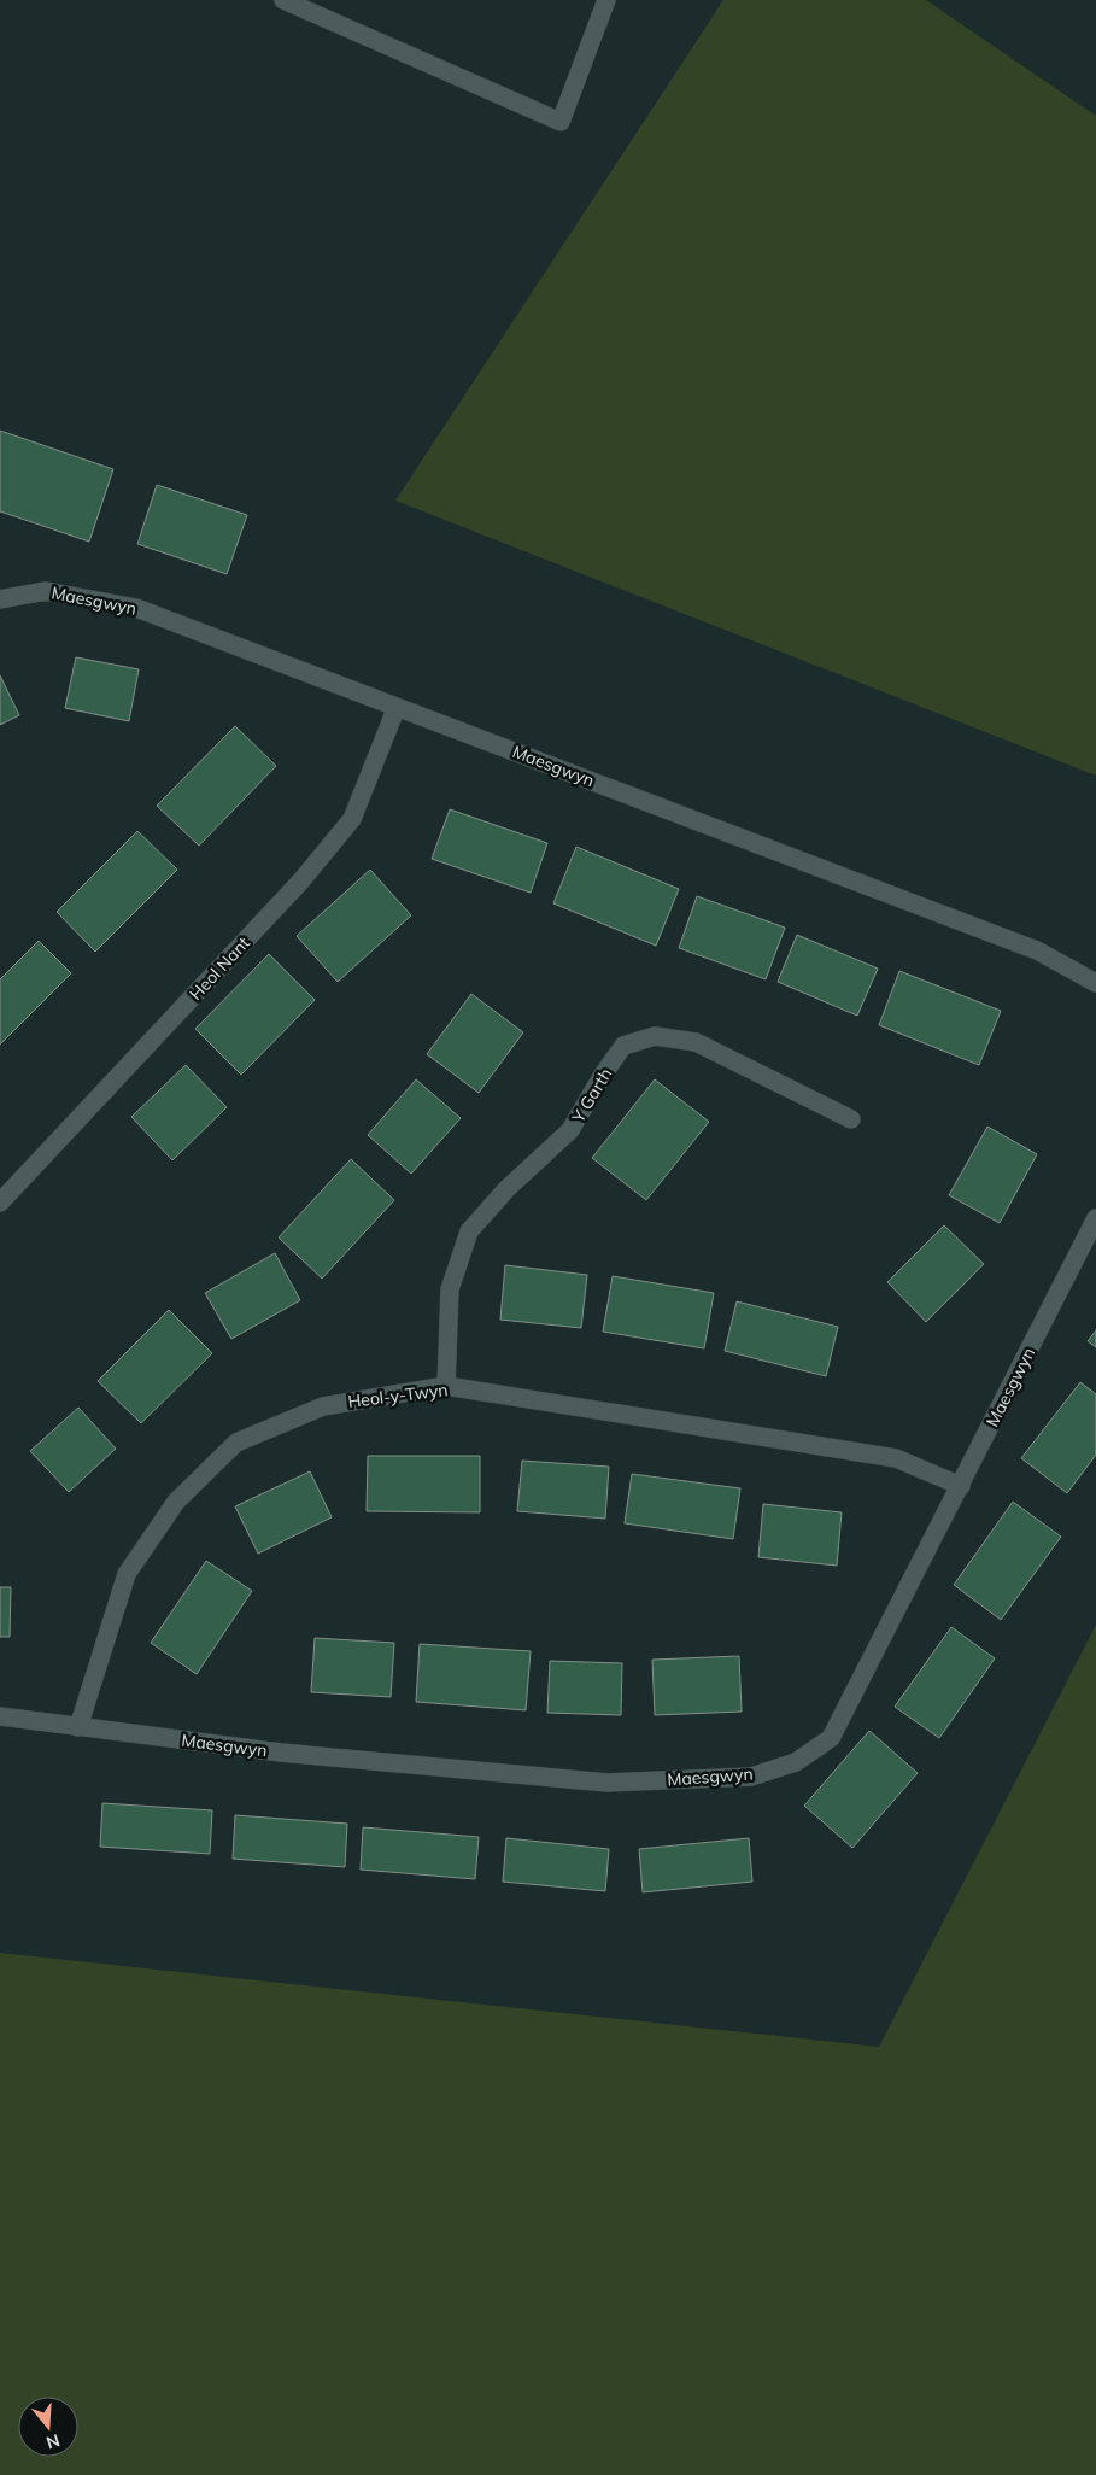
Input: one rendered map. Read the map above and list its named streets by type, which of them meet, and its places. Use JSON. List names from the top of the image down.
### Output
{
  "streets": {
    "street": [
      "Maesgwyn",
      "Heol Nant",
      "Y Garth",
      "Heol-y-Twyn"
    ]
  },
  "crossings": [
    ["Maesgwyn", "Heol Nant"],
    ["Maesgwyn", "Heol-y-Twyn"],
    ["Y Garth", "Heol-y-Twyn"]
  ],
  "north": "bottom"
}
